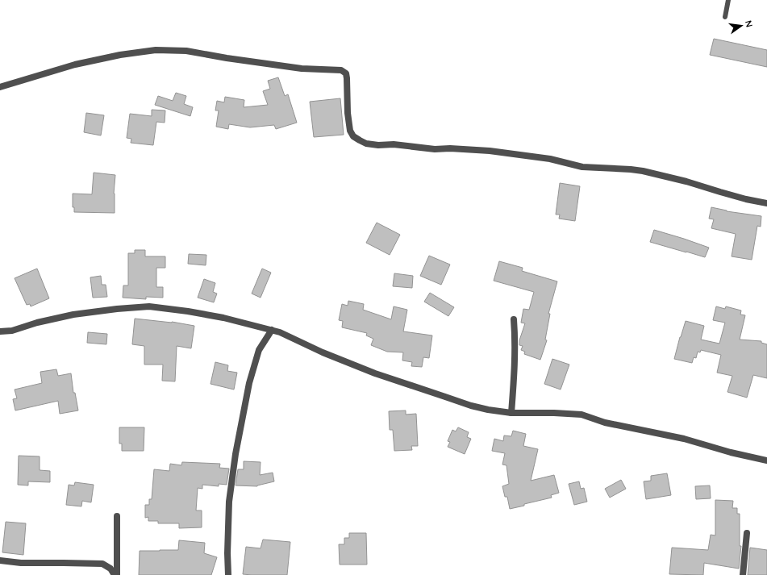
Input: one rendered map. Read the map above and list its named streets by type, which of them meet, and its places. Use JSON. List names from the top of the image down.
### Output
{
  "north": "right"
}
